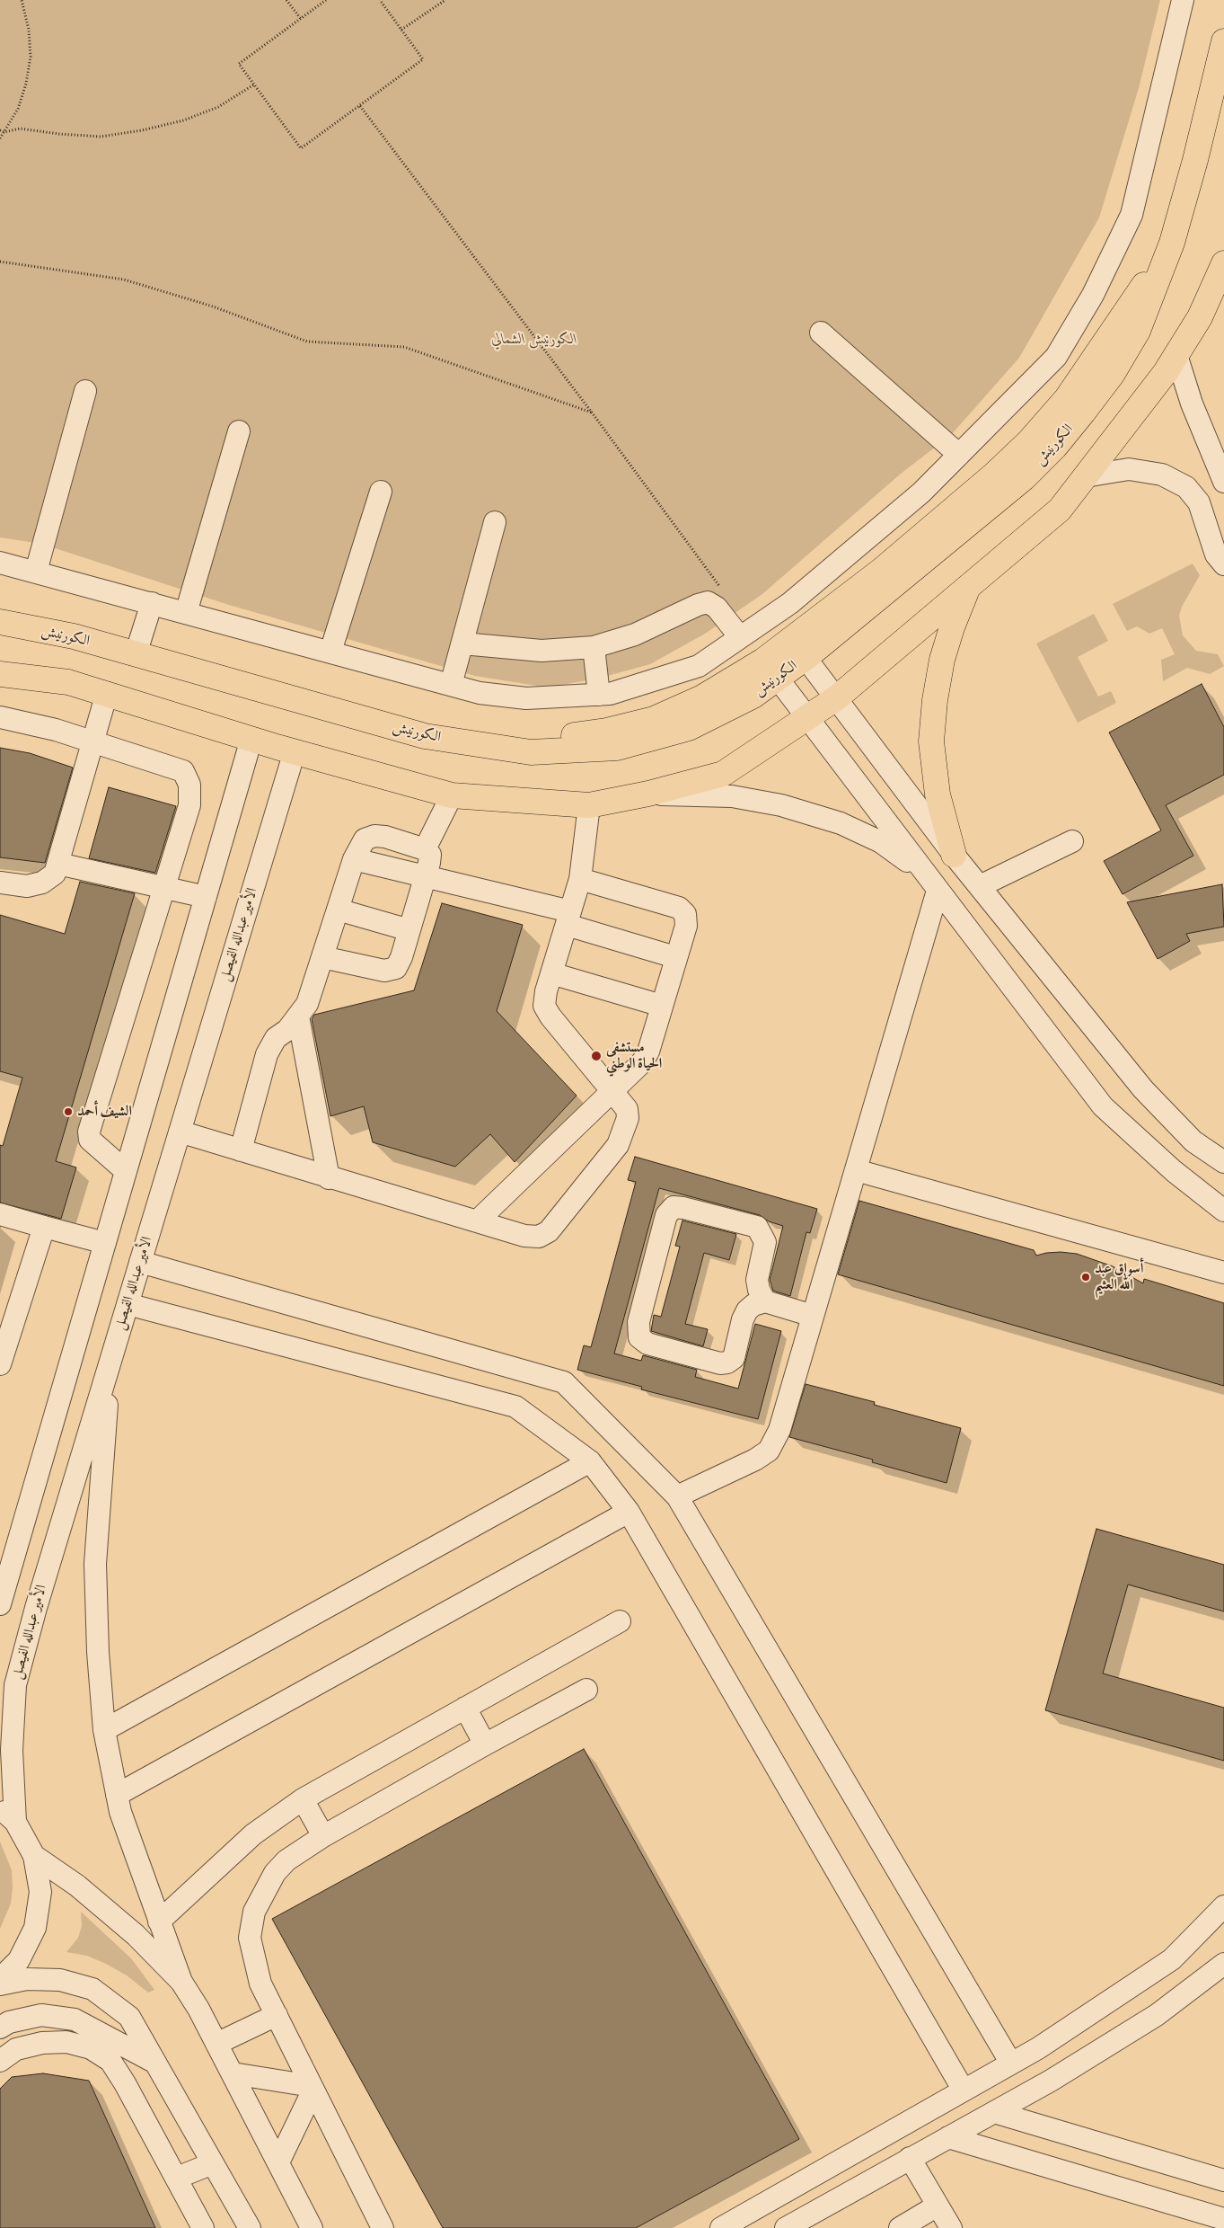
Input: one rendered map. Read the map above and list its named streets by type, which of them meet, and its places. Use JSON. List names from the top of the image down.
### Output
{
  "streets": {
    "main road": ["الكورنيش"],
    "street": ["الأمير عبدالله الفيصل"]
  },
  "parks": ["الكورنيش الشمالي"],
  "places": ["مستشفى الحياة الوطني", "الشيف أحمد", "أسواق عبد الله العثيم"]
}
